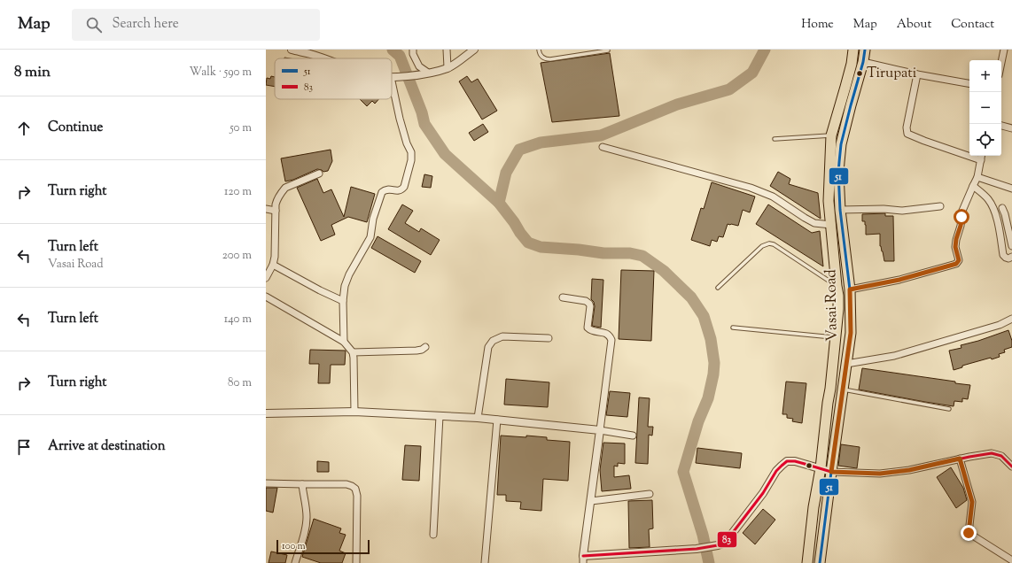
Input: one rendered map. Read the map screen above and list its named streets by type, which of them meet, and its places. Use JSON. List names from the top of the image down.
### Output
{
  "streets": {
    "main road": ["Vasai Road"]
  },
  "places": ["Tirupati"],
  "lines": ["transit line 51", "transit line 83"],
  "legend": ["51", "83"],
  "scale_bar": "100 m",
  "page": {
    "header": "Map",
    "search": "Search here",
    "nav": [
      "Home",
      "Map",
      "About",
      "Contact"
    ],
    "heading": ["8 min", "Walk · 590 m"],
    "map_buttons": ["+", "−"],
    "list": [
      ["Continue", "50 m"],
      ["Turn right", "120 m"],
      ["Turn left", "Vasai Road", "200 m"],
      ["Turn left", "140 m"],
      ["Turn right", "80 m"],
      "Arrive at destination"
    ],
    "scale": "100 m"
  }
}
